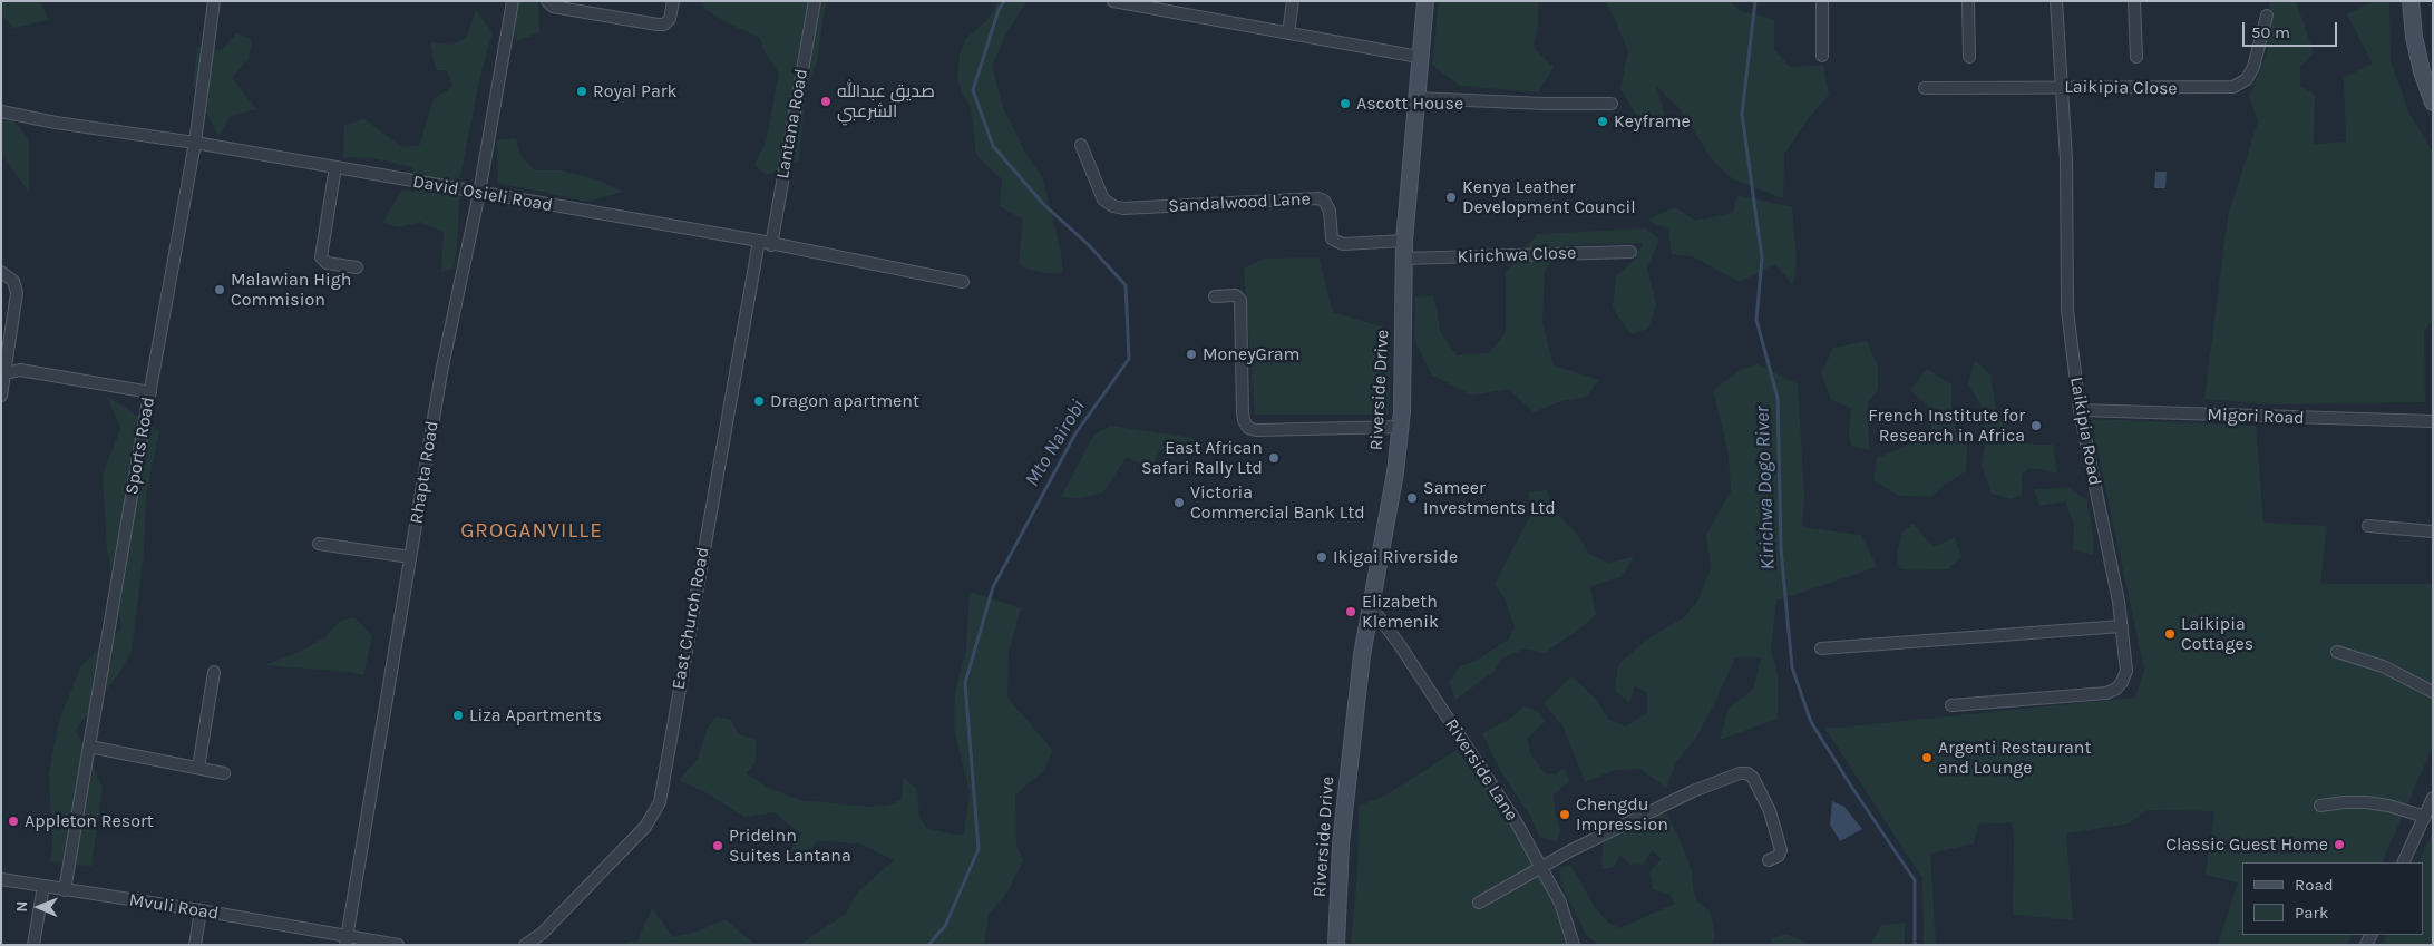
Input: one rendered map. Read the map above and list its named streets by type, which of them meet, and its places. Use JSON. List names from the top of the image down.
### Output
{
  "streets": {
    "street": [
      "Laikipia Close",
      "Lantana Road",
      "David Osieli Road",
      "Sandalwood Lane",
      "Kirichwa Close",
      "Riverside Drive",
      "Migori Road",
      "Laikipia Road",
      "Sports Road",
      "Rhapta Road",
      "East Church Road",
      "Riverside Lane",
      "Mvuli Road"
    ]
  },
  "crossings": [
    ["Laikipia Close", "Laikipia Road"],
    ["Lantana Road", "David Osieli Road"],
    ["David Osieli Road", "Sports Road"],
    ["David Osieli Road", "Rhapta Road"],
    ["David Osieli Road", "East Church Road"],
    ["Sandalwood Lane", "Riverside Drive"],
    ["Kirichwa Close", "Riverside Drive"],
    ["Riverside Drive", "Riverside Lane"],
    ["Migori Road", "Laikipia Road"],
    ["Sports Road", "Mvuli Road"],
    ["Rhapta Road", "Mvuli Road"]
  ],
  "districts": ["GROGANVILLE"],
  "water": ["Mto Nairobi", "Kirichwa Dogo River"],
  "places": [
    "Royal Park",
    "صديق عبدالله الشرعبي",
    "Ascott House",
    "Keyframe",
    "Kenya Leather Development Council",
    "Malawian High Commision",
    "MoneyGram",
    "Dragon apartment",
    "French Institute for Research in Africa",
    "East African Safari Rally Ltd",
    "Sameer Investments Ltd",
    "Victoria Commercial Bank Ltd",
    "Ikigai Riverside",
    "Elizabeth Klemenik",
    "Laikipia Cottages",
    "Liza Apartments",
    "Argenti Restaurant and Lounge",
    "Chengdu Impression",
    "Appleton Resort",
    "Classic Guest Home",
    "PrideInn Suites Lantana"
  ],
  "legend": ["Road", "Park"],
  "scale_bar": "50 m",
  "north": "left"
}
